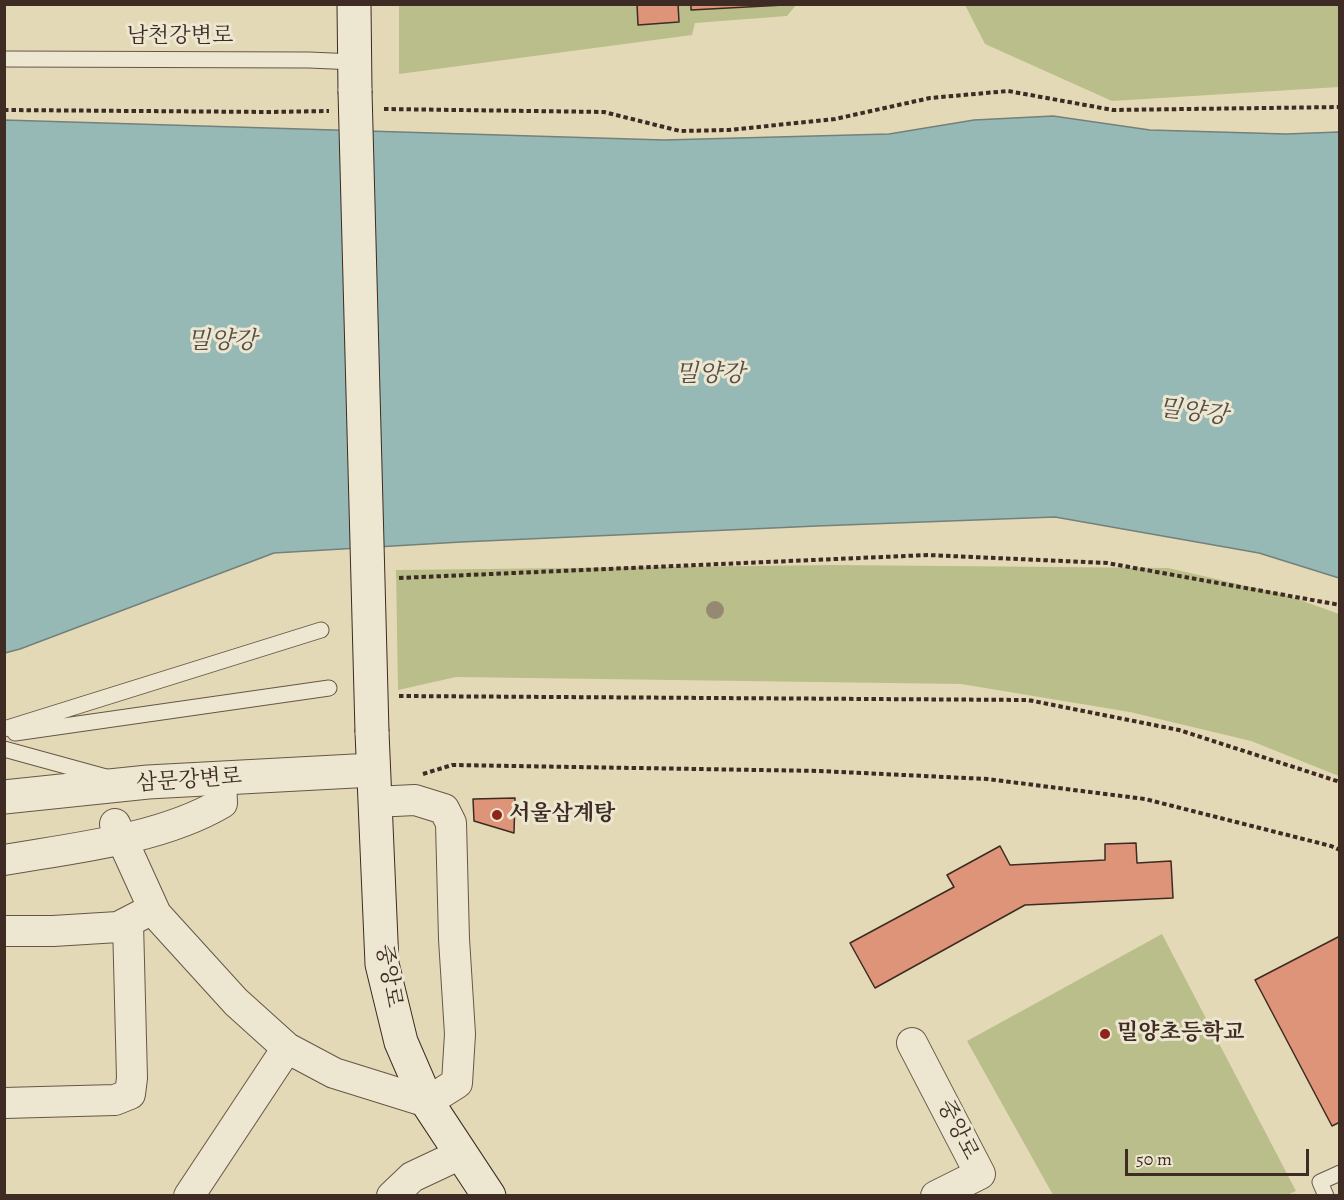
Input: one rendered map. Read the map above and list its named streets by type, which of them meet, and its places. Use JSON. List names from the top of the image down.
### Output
{
  "streets": {
    "main road": ["삼문강변로", "중앙로"],
    "lane": ["남천강변로"]
  },
  "crossings": [
    ["남천강변로", "중앙로"],
    ["삼문강변로", "중앙로"]
  ],
  "water": ["밀양강"],
  "places": ["서울삼계탕", "밀양초등학교"],
  "scale_bar": "50 m"
}
